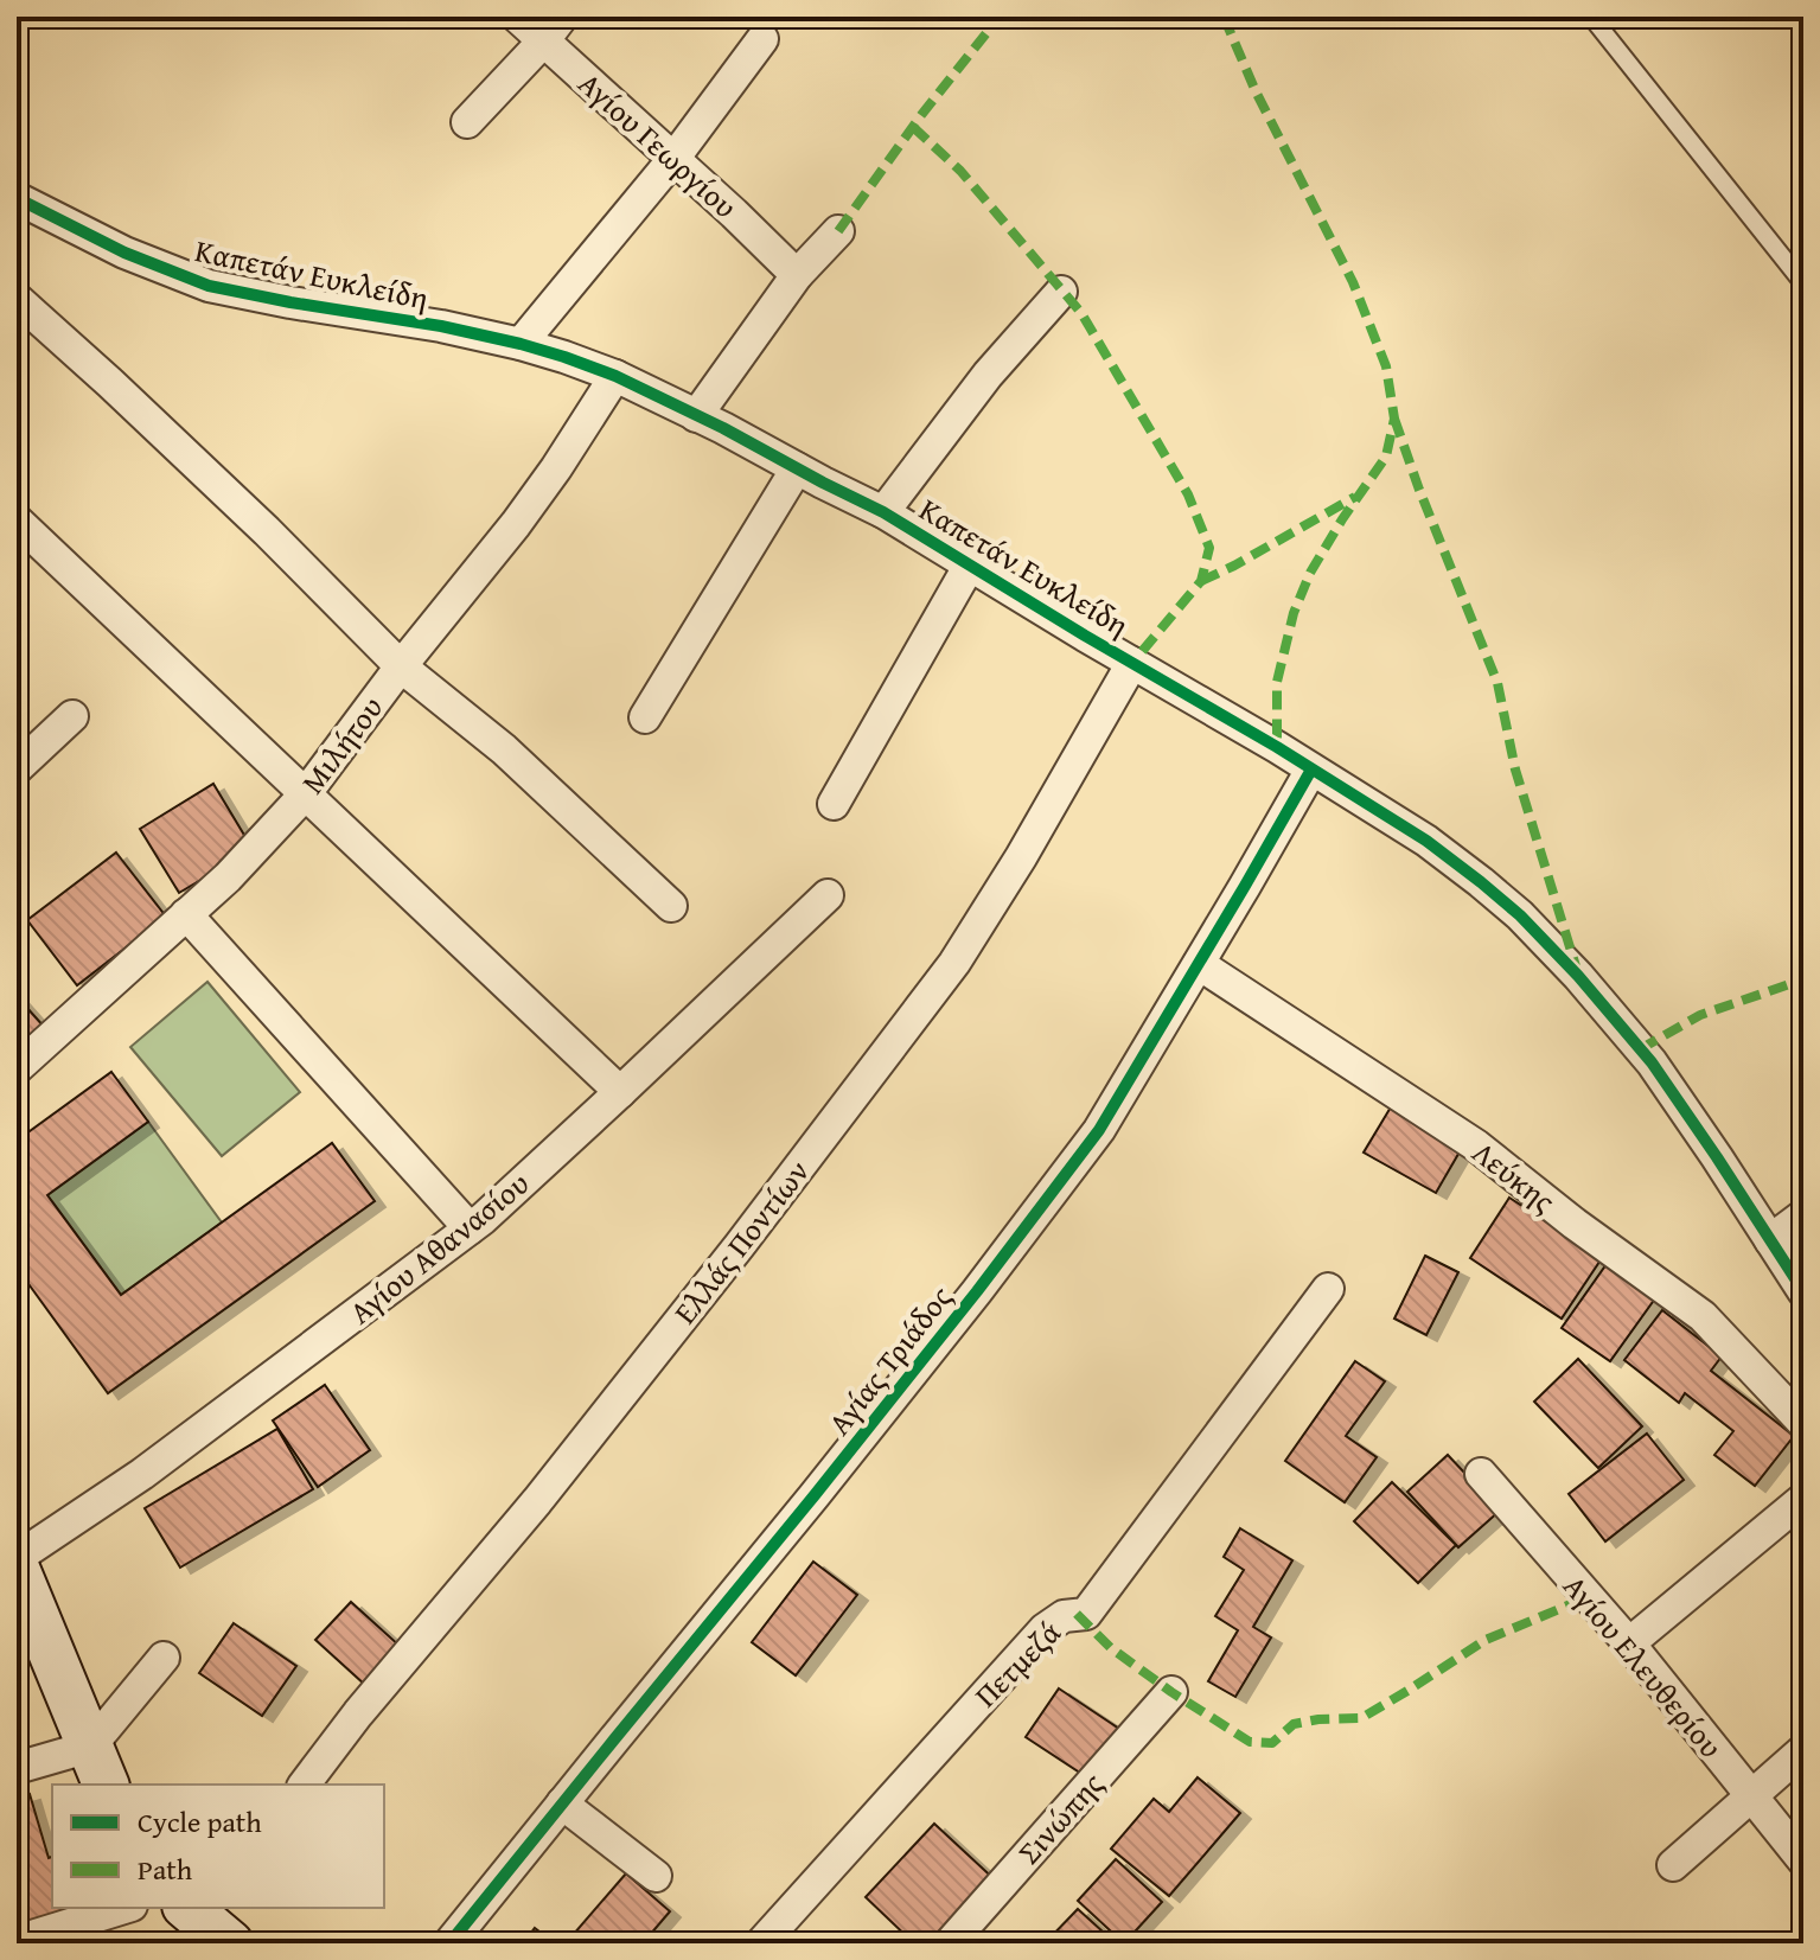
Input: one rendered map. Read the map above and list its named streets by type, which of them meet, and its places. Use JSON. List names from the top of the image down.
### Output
{
  "streets": {
    "street": [
      "Αγίου Γεωργίου",
      "Καπετάν Ευκλείδη",
      "Μιλήτου",
      "Λεύκης",
      "Ελλάς Ποντίων",
      "Αγίου Αθανασίου",
      "Αγίας Τριάδος",
      "Πετμεζά",
      "Αγίου Ελευθερίου",
      "Σινώπης"
    ]
  },
  "crossings": [
    ["Καπετάν Ευκλείδη", "Μιλήτου"],
    ["Καπετάν Ευκλείδη", "Ελλάς Ποντίων"],
    ["Καπετάν Ευκλείδη", "Αγίας Τριάδος"],
    ["Λεύκης", "Αγίας Τριάδος"]
  ],
  "legend": ["Cycle path", "Path"]
}
